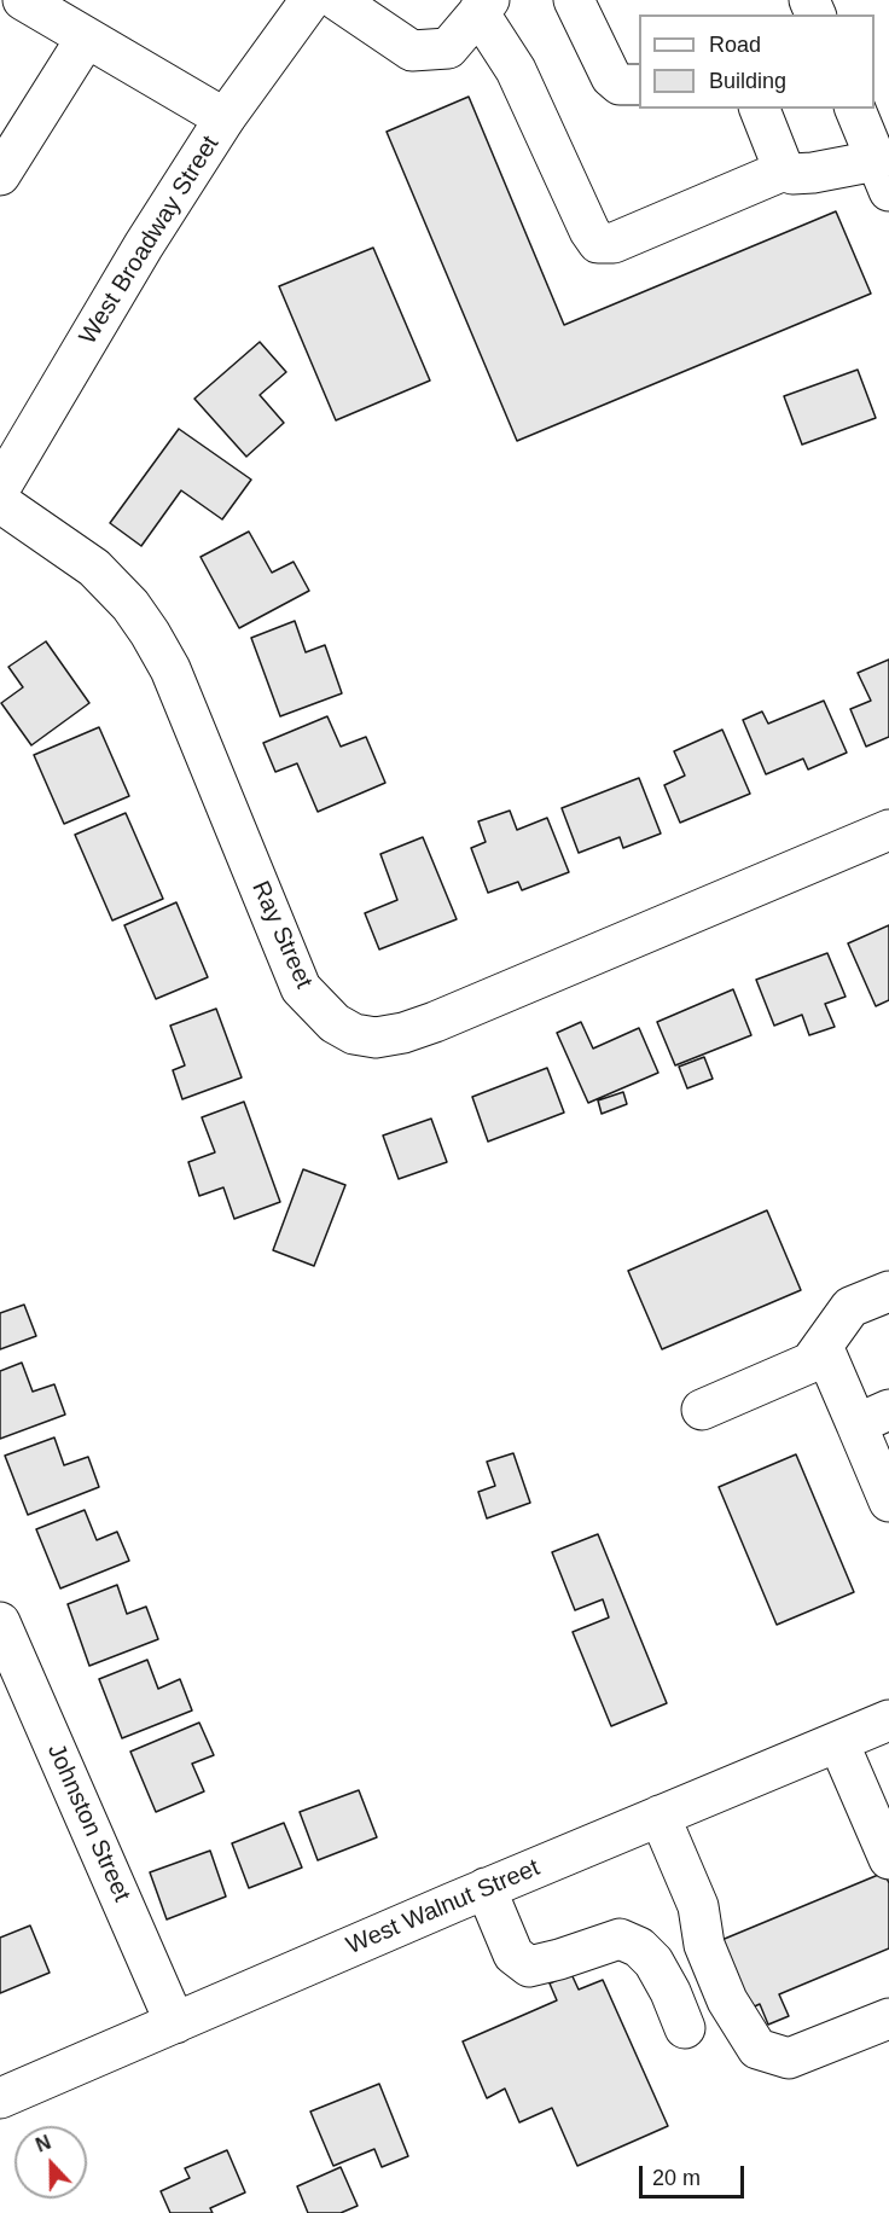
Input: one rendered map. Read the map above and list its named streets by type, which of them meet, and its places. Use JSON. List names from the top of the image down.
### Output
{
  "streets": {
    "street": [
      "West Broadway Street",
      "Ray Street",
      "Johnston Street",
      "West Walnut Street"
    ]
  },
  "crossings": [
    ["Johnston Street", "West Walnut Street"]
  ],
  "legend": ["Road", "Building"],
  "scale_bar": "20 m",
  "north": "top"
}
